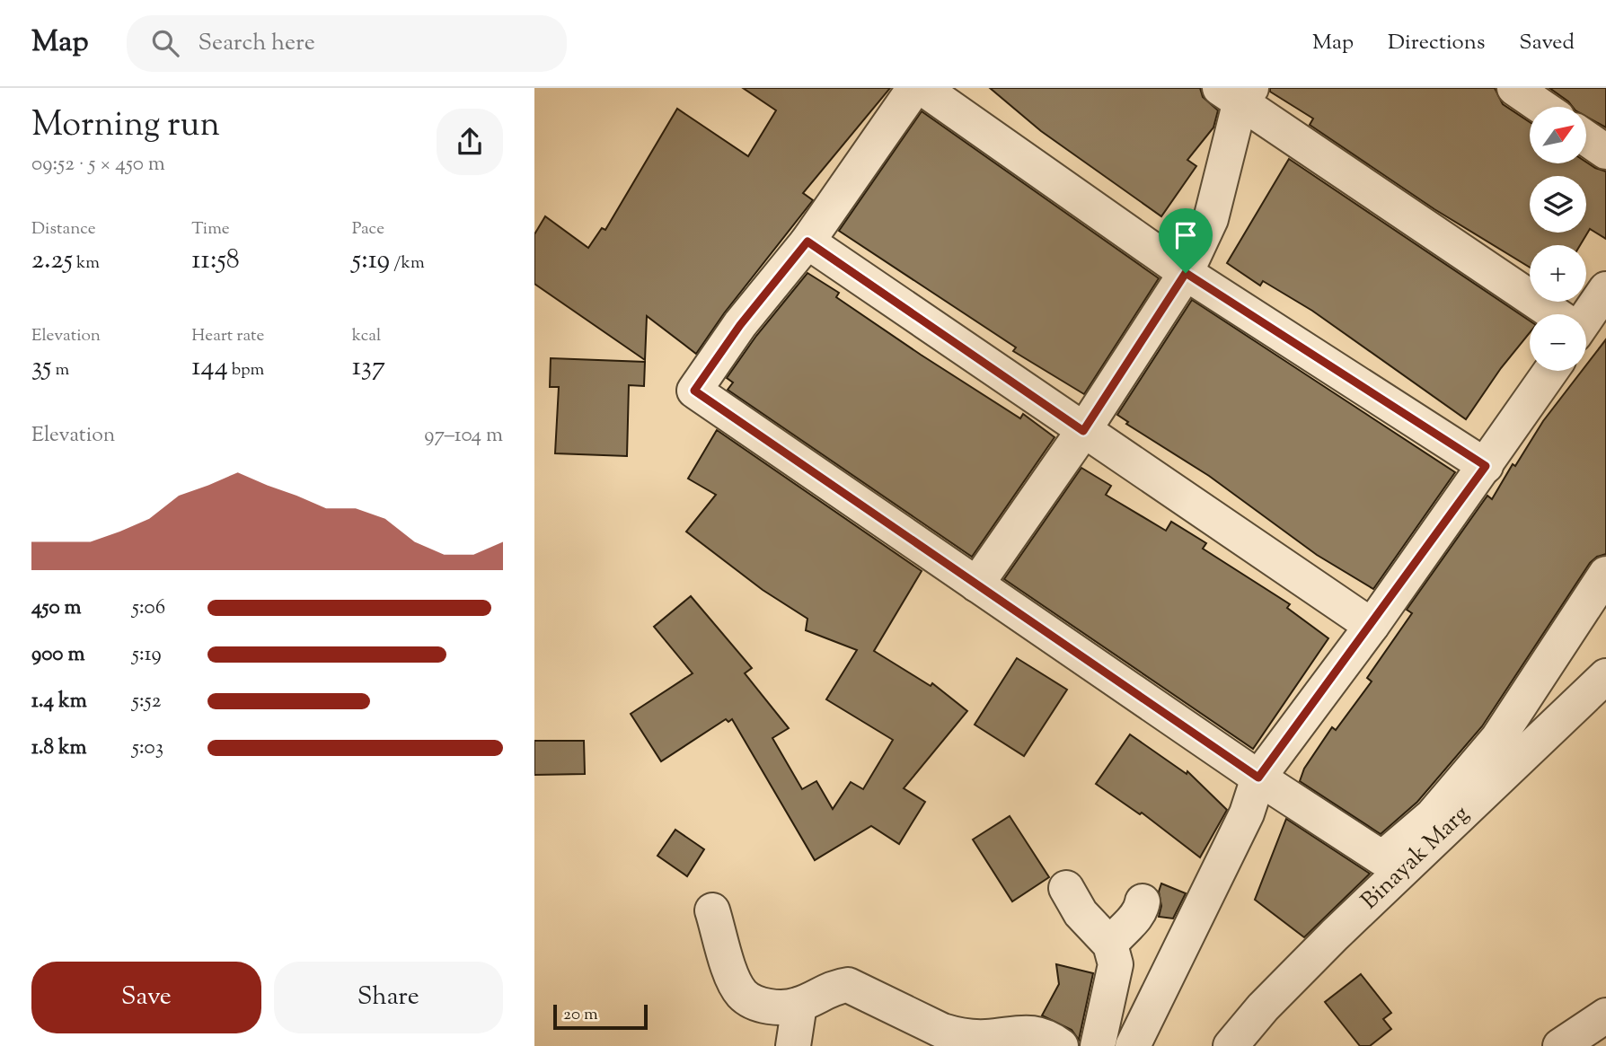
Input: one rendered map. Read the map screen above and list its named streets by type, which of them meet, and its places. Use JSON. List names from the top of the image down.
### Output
{
  "streets": {
    "street": ["Binayak Marg"]
  },
  "scale_bar": "20 m",
  "north": "top right",
  "page": {
    "header": "Map",
    "search": "Search here",
    "nav": ["Map", "Directions", "Saved"],
    "heading": ["Morning run", "09:52 · 5 × 450 m"],
    "map_buttons": ["+", "−"],
    "stats": [
      ["Distance", "2.25 km"],
      ["Time", "11:58"],
      ["Pace", "5:19 /km"],
      ["Elevation", "35 m"],
      ["Heart rate", "144 bpm"],
      ["kcal", "137"]
    ],
    "chart": ["Elevation", "97–104 m"],
    "list": [
      {
        "name": "450 m",
        "note": "5:06"
      },
      {
        "name": "900 m",
        "note": "5:19"
      },
      {
        "name": "1.4 km",
        "note": "5:52"
      },
      {
        "name": "1.8 km",
        "note": "5:03"
      }
    ],
    "buttons": ["Save", "Share"],
    "scale": "20 m"
  }
}
